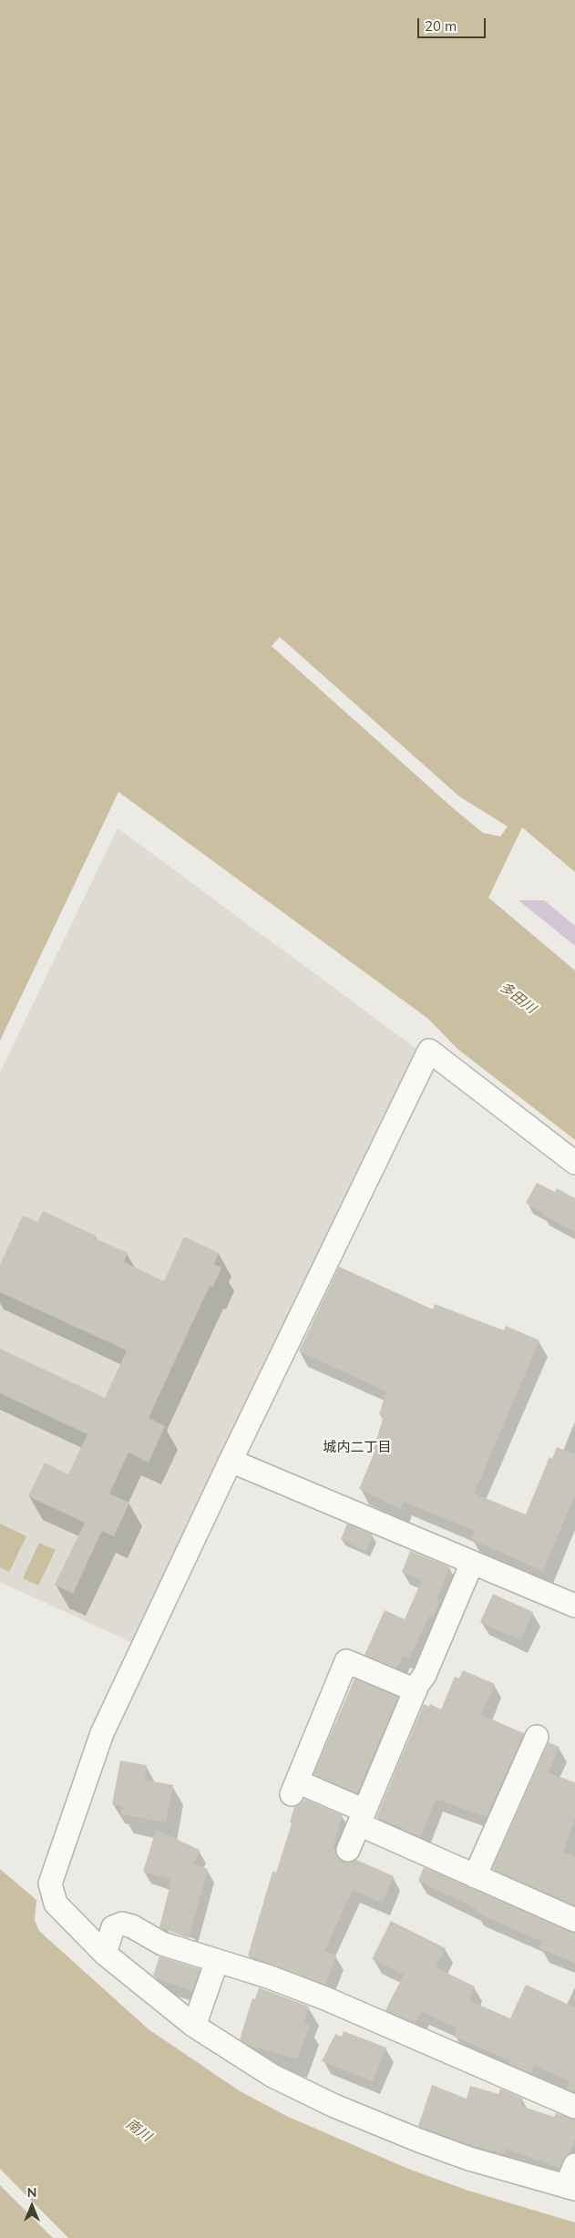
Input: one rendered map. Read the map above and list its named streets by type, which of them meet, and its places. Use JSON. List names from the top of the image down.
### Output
{
  "districts": ["城内二丁目"],
  "water": ["多田川", "南川"],
  "scale_bar": "20 m",
  "north": "top"
}
